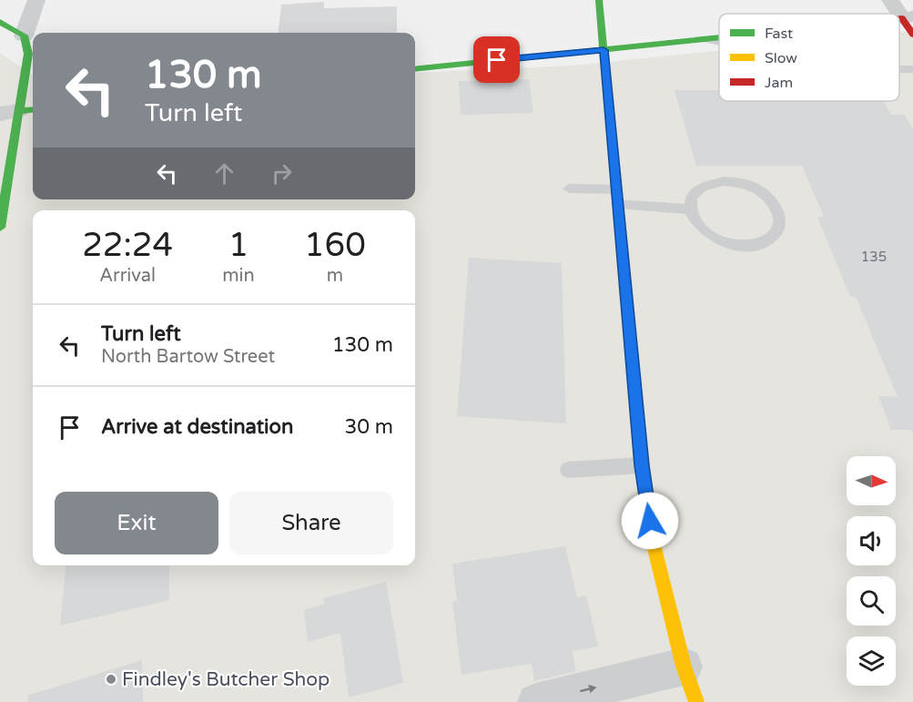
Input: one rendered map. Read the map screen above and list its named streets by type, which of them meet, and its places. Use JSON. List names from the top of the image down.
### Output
{
  "places": ["Findley's Butcher Shop"],
  "house_numbers": ["135"],
  "legend": ["Fast", "Slow", "Jam"],
  "north": "right",
  "page": {
    "turn": ["130 m", "Turn left"],
    "eta": [
      "22:24",
      "Arrival",
      "1",
      "min",
      "160",
      "m"
    ],
    "list": [
      {
        "name": "Turn left",
        "note": "North Bartow Street",
        "value": "130 m"
      },
      {
        "name": "Arrive at destination",
        "value": "30 m"
      }
    ],
    "buttons": ["Exit", "Share"]
  }
}
